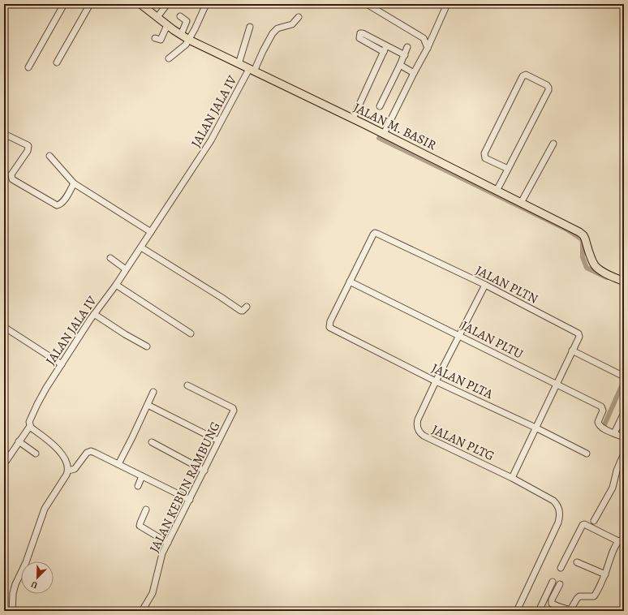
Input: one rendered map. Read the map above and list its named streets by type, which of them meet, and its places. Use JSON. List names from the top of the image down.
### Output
{
  "streets": {
    "main road": ["JALAN M. BASIR"],
    "street": [
      "JALAN JALA IV",
      "JALAN PLTN",
      "JALAN PLTU",
      "JALAN PLTA",
      "JALAN PLTG",
      "JALAN KEBUN RAMBUNG"
    ]
  },
  "crossings": [
    ["JALAN JALA IV", "JALAN M. BASIR"],
    ["JALAN PLTN", "JALAN PLTU"],
    ["JALAN PLTN", "JALAN PLTA"],
    ["JALAN PLTN", "JALAN PLTG"],
    ["JALAN PLTU", "JALAN PLTG"],
    ["JALAN PLTA", "JALAN PLTG"]
  ],
  "north": "bottom left"
}
